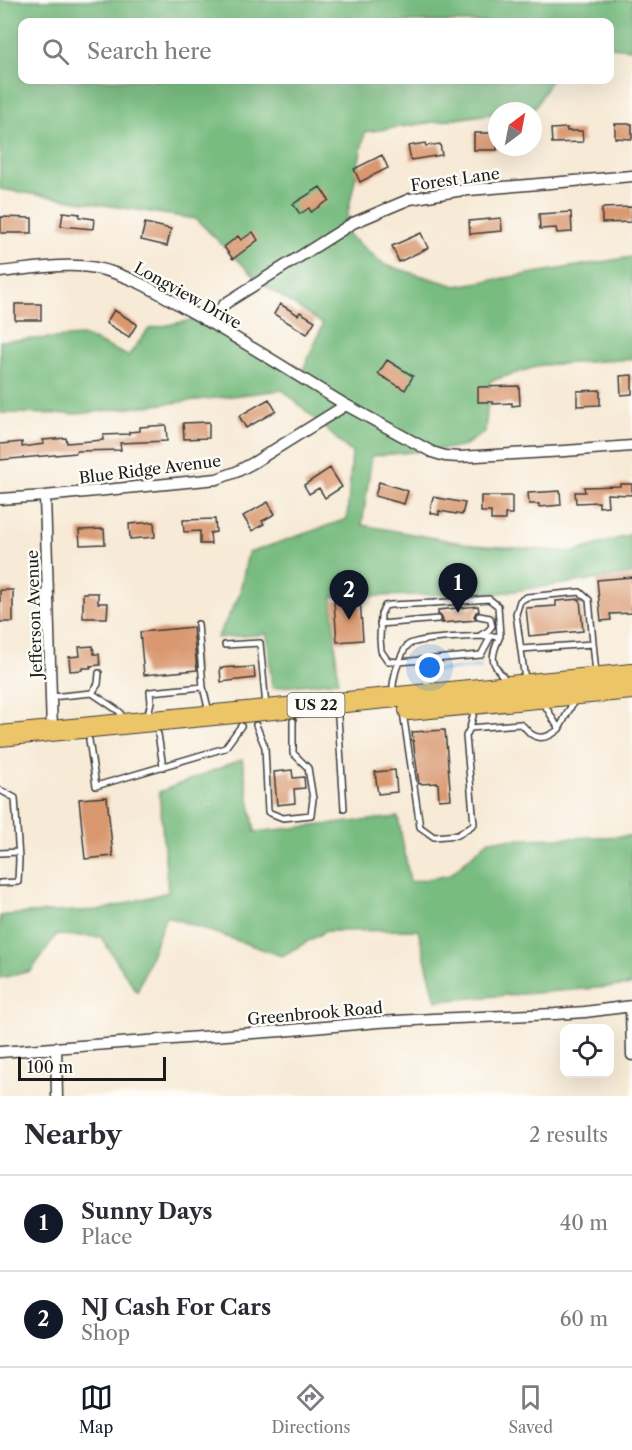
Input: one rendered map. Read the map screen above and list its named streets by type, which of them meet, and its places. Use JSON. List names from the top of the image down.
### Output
{
  "streets": {
    "highway": ["US 22"],
    "street": [
      "Forest Lane",
      "Longview Drive",
      "Blue Ridge Avenue",
      "Jefferson Avenue",
      "Greenbrook Road"
    ]
  },
  "crossings": [
    ["Forest Lane", "Longview Drive"],
    ["Longview Drive", "Blue Ridge Avenue"],
    ["Blue Ridge Avenue", "Jefferson Avenue"],
    ["Jefferson Avenue", "US 22"]
  ],
  "scale_bar": "100 m",
  "north": "top right",
  "page": {
    "search": "Search here",
    "pins": ["1", "2"],
    "scale": "100 m",
    "heading": ["Nearby", "2 results"],
    "list": [
      {
        "mark": "1",
        "name": "Sunny Days",
        "note": "Place",
        "value": "40 m"
      },
      {
        "mark": "2",
        "name": "NJ Cash For Cars",
        "note": "Shop",
        "value": "60 m"
      }
    ],
    "nav": ["Map", "Directions", "Saved"]
  }
}
